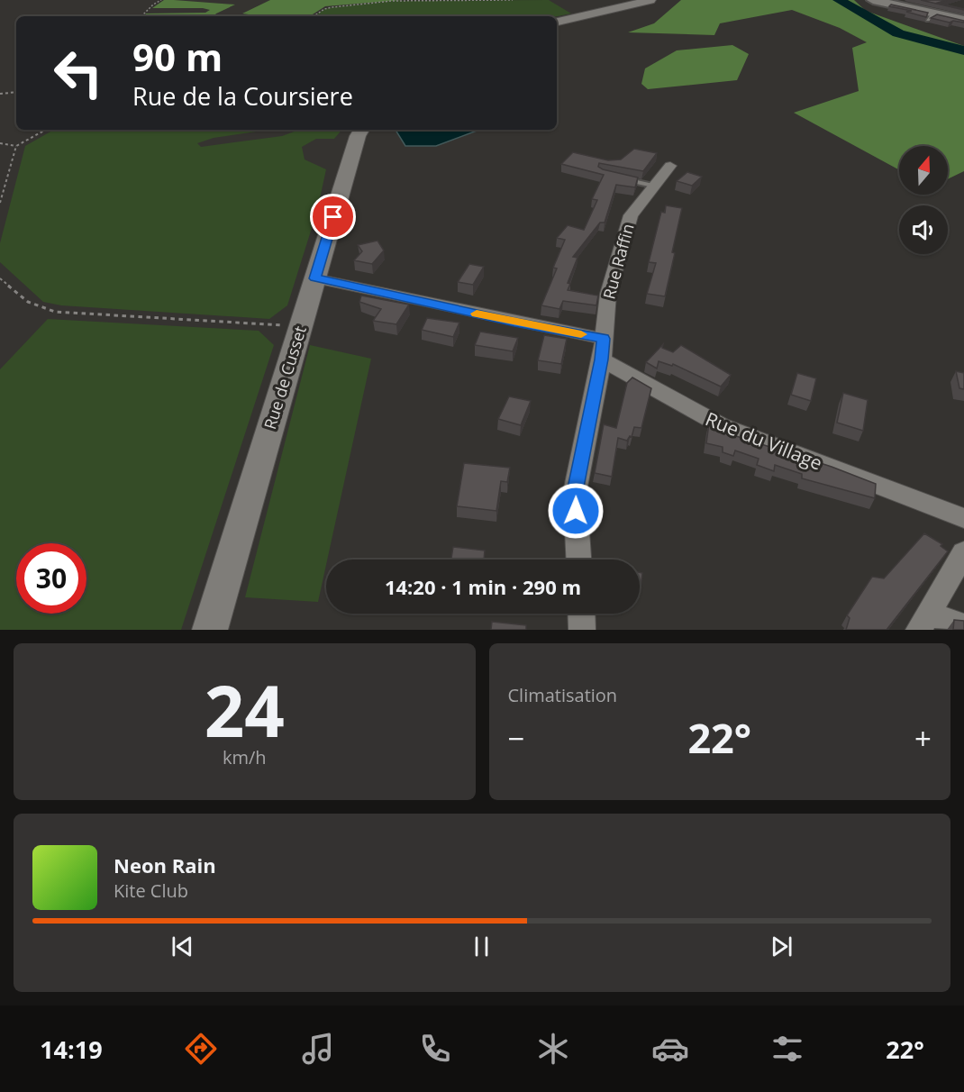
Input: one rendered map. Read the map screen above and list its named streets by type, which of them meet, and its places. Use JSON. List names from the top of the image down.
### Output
{
  "streets": {
    "street": ["Rue Raffin", "Rue de Cusset", "Rue du Village"]
  },
  "crossings": [
    ["Rue Raffin", "Rue du Village"],
    ["Rue de Cusset", "Rue du Village"]
  ],
  "north": "top",
  "page": {
    "turn": ["90 m", "Rue de la Coursiere"],
    "limit": "30",
    "trip": "14:20 · 1 min · 290 m",
    "tile": [
      ["24", "km/h"],
      "Climatisation"
    ],
    "heat": ["−", "22°", "+"],
    "song": ["Neon Rain", "Kite Club"],
    "tabs": ["14:19", "22°"]
  }
}
